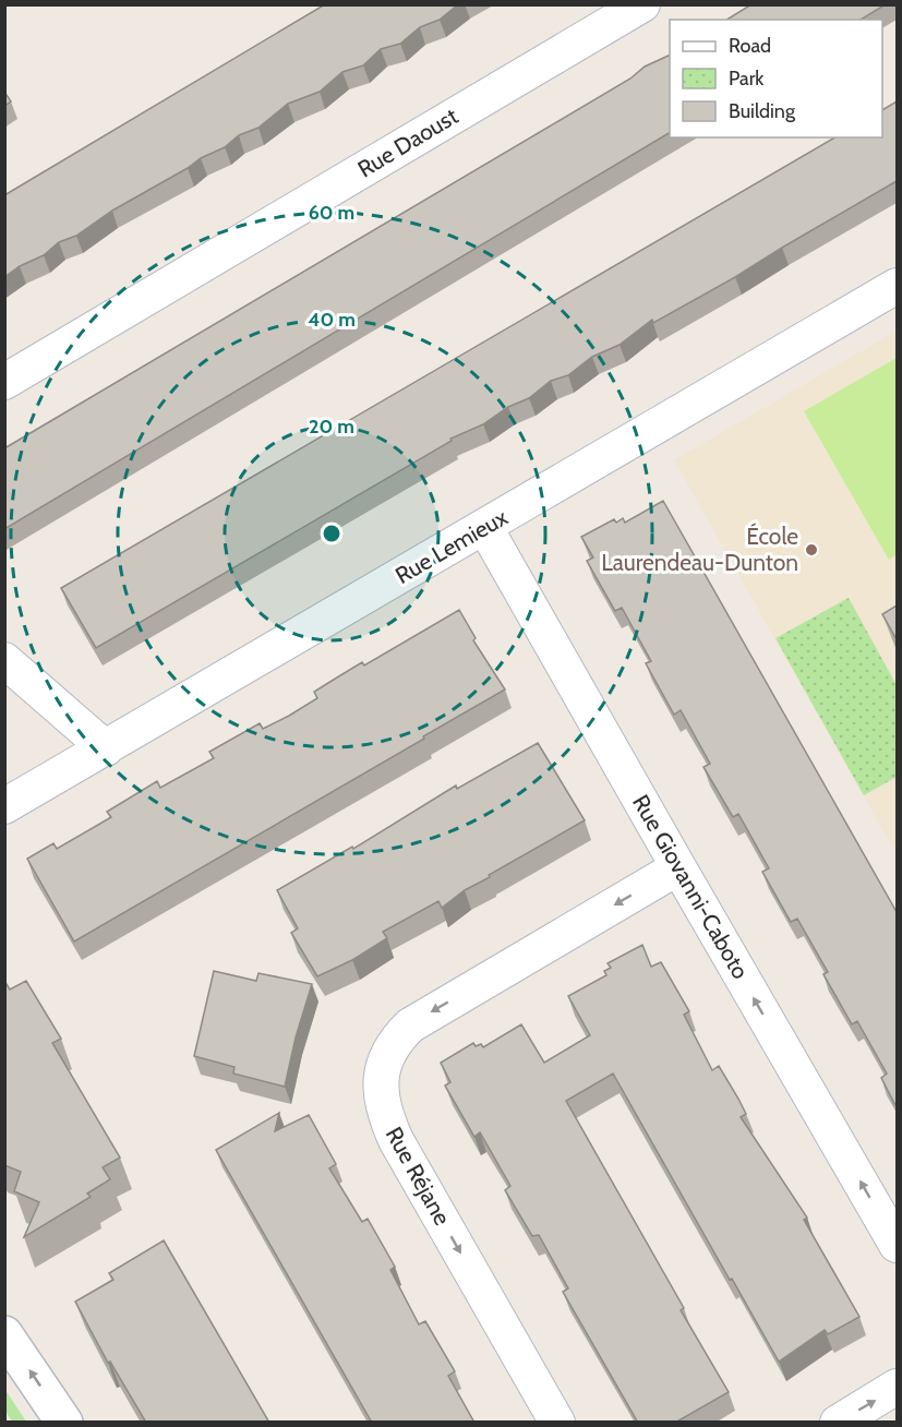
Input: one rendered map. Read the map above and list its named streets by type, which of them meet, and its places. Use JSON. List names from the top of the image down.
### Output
{
  "streets": {
    "street": [
      "Rue Daoust",
      "Rue Lemieux",
      "Rue Giovanni-Caboto",
      "Rue Réjane"
    ]
  },
  "crossings": [
    ["Rue Lemieux", "Rue Giovanni-Caboto"],
    ["Rue Giovanni-Caboto", "Rue Réjane"]
  ],
  "one_way": ["Rue Giovanni-Caboto"],
  "places": ["École Laurendeau-Dunton"],
  "legend": ["Road", "Park", "Building"],
  "rings": ["60 m", "40 m", "20 m"]
}
